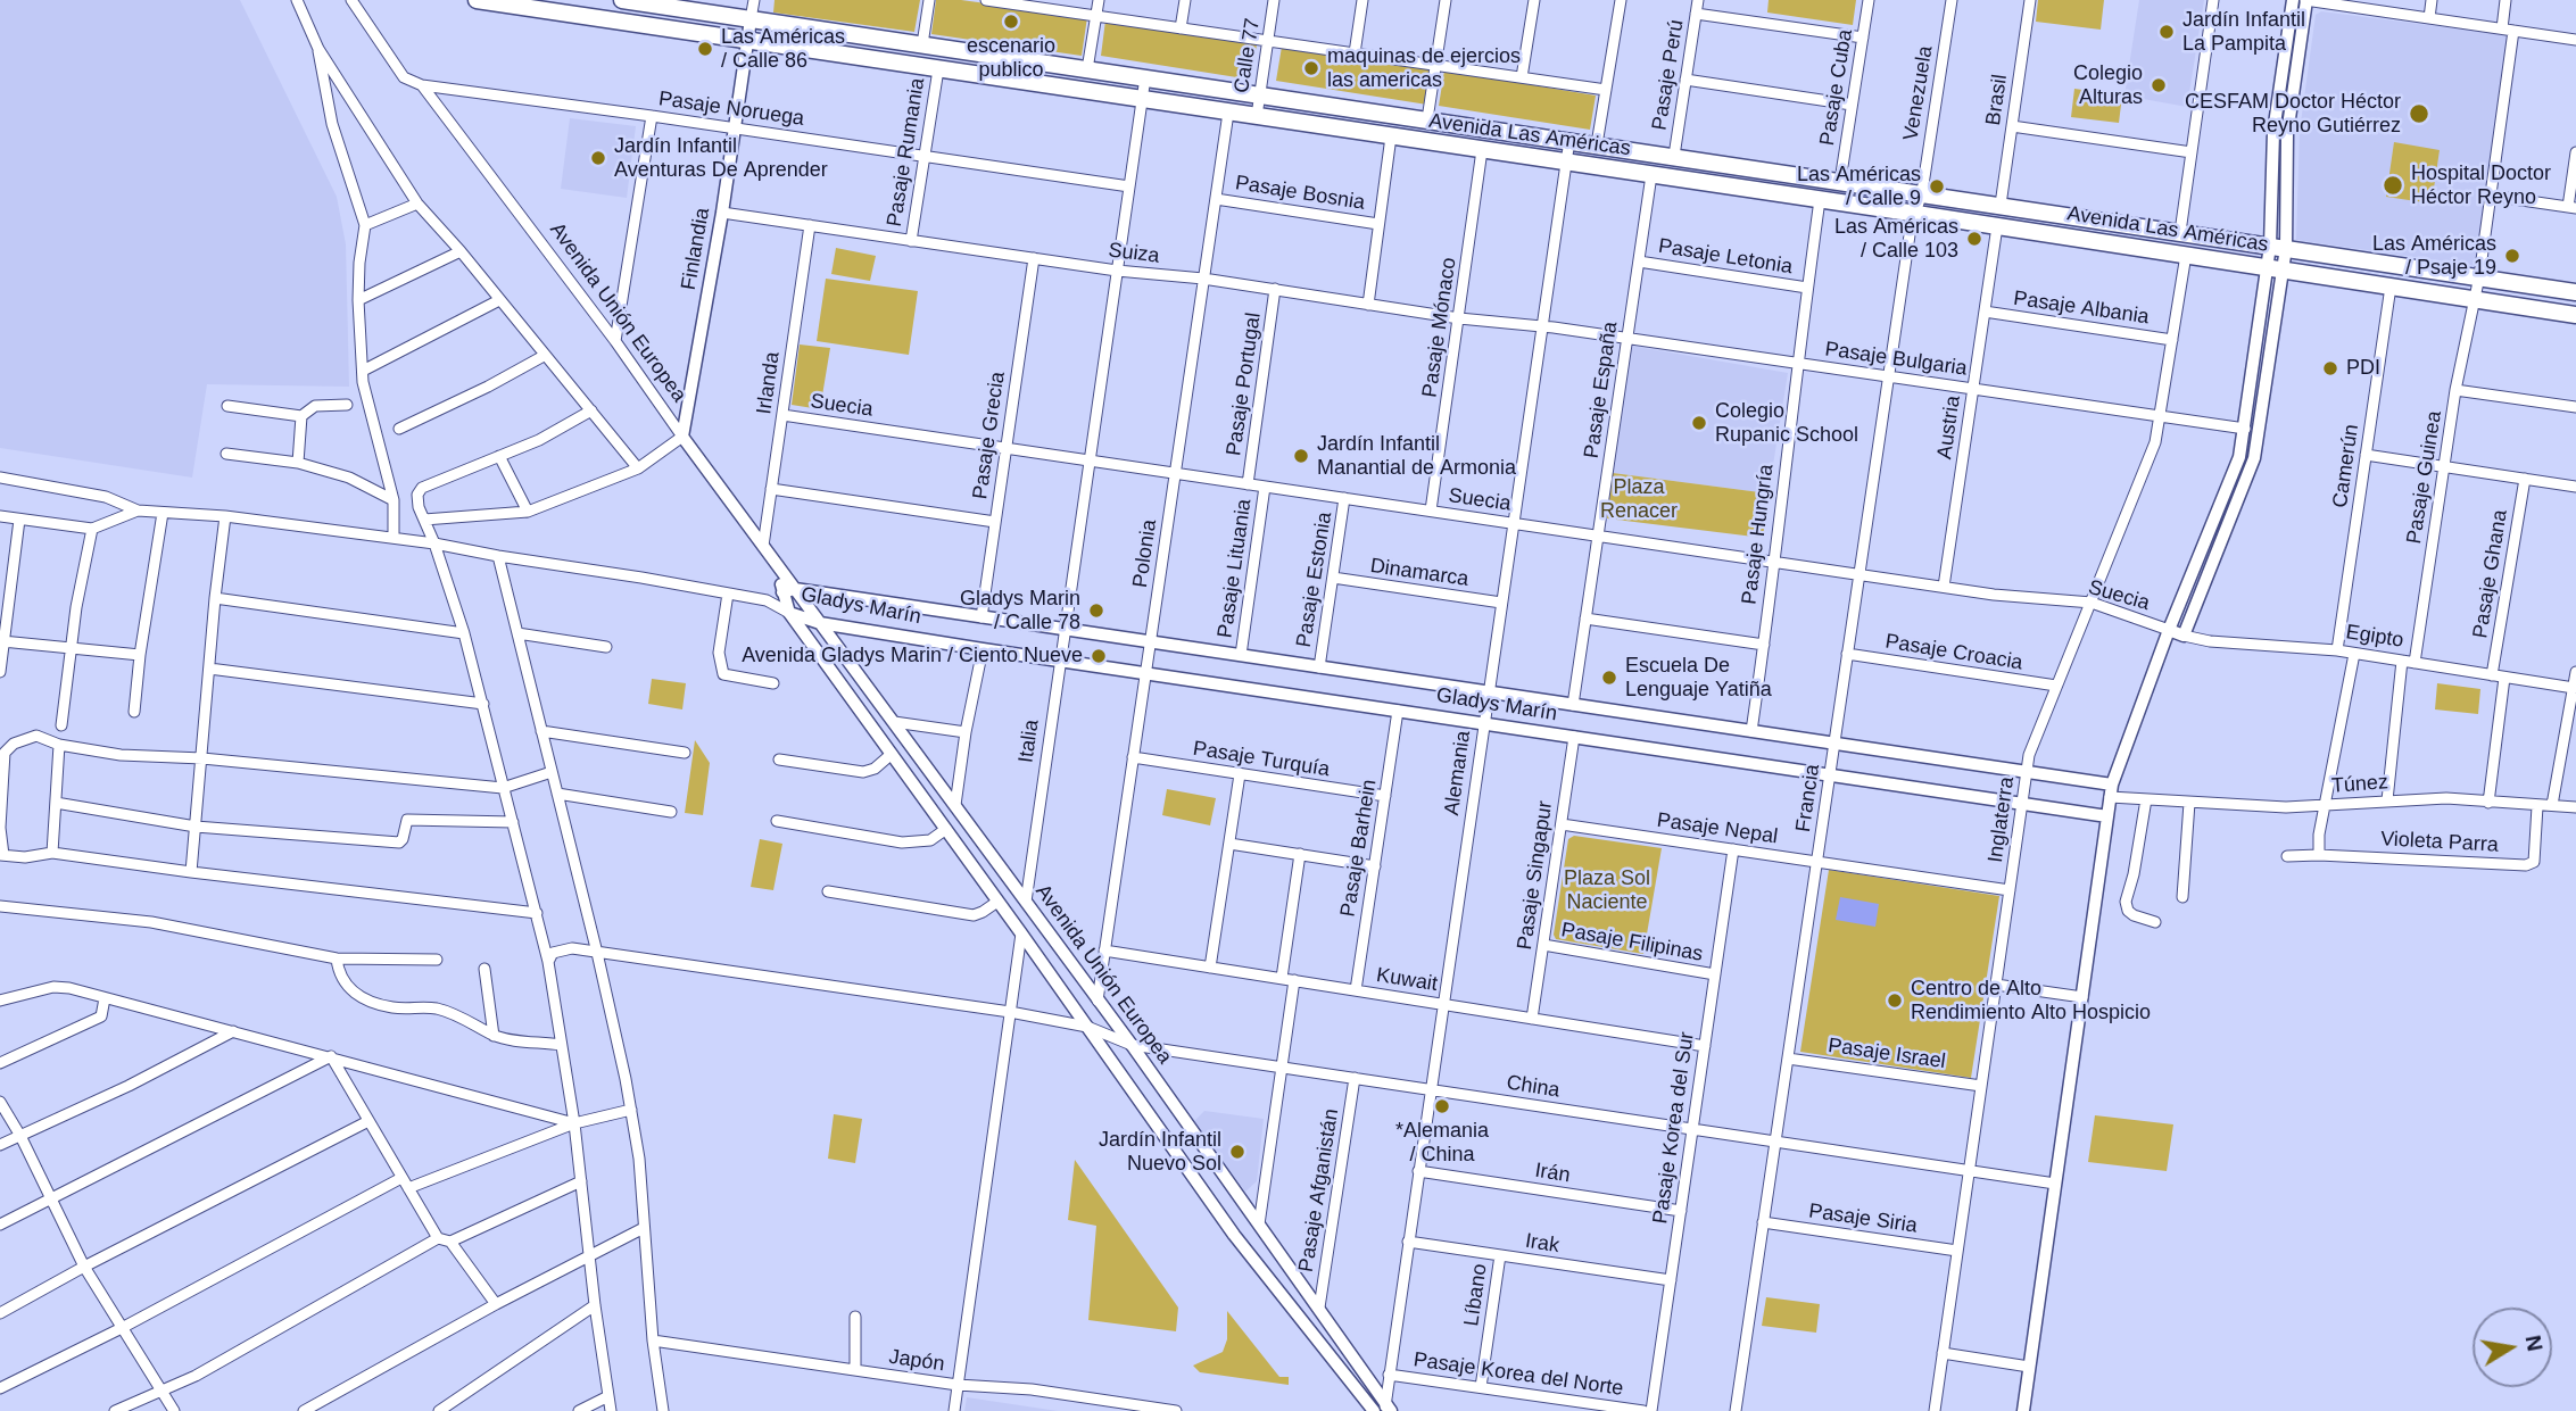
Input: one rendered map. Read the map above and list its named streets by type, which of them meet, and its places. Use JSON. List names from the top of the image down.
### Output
{
  "streets": {
    "main road": ["Avenida Las Américas"],
    "street": [
      "Calle 77",
      "Pasaje Perú",
      "Pasaje Cuba",
      "Venezuela",
      "Brasil",
      "Pasaje Noruega",
      "Pasaje Rumania",
      "Pasaje Bosnia",
      "Finlandia",
      "Suiza",
      "Pasaje Letonia",
      "Pasaje Albania",
      "Avenida Unión Europea",
      "Pasaje Mónaco",
      "Pasaje Bulgaria",
      "Irlanda",
      "Pasaje Portugal",
      "Pasaje España",
      "Suecia",
      "Austria",
      "Pasaje Grecia",
      "Camerún",
      "Pasaje Guinea",
      "Pasaje Hungría",
      "Polonia",
      "Pasaje Lituania",
      "Dinamarca",
      "Pasaje Ghana",
      "Pasaje Estonia",
      "Gladys Marín",
      "Egipto",
      "Pasaje Croacia",
      "Italia",
      "Pasaje Turquía",
      "Alemania",
      "Túnez",
      "Francia",
      "Inglaterra",
      "Pasaje Nepal",
      "Violeta Parra",
      "Pasaje Barhein",
      "Pasaje Singapur",
      "Pasaje Filipinas",
      "Kuwait",
      "Pasaje Israel",
      "China",
      "Pasaje Korea del Sur",
      "Irán",
      "Pasaje Afganistán",
      "Pasaje Siria",
      "Irak",
      "Líbano",
      "Japón",
      "Pasaje Korea del Norte"
    ]
  },
  "crossings": [
    ["Calle 77", "Avenida Las Américas"],
    ["Pasaje Perú", "Avenida Las Américas"],
    ["Pasaje Cuba", "Avenida Las Américas"],
    ["Venezuela", "Avenida Las Américas"],
    ["Venezuela", "Francia"],
    ["Brasil", "Avenida Las Américas"],
    ["Pasaje Noruega", "Pasaje Rumania"],
    ["Pasaje Noruega", "Finlandia"],
    ["Pasaje Noruega", "Avenida Unión Europea"],
    ["Pasaje Noruega", "Italia"],
    ["Avenida Las Américas", "Pasaje Rumania"],
    ["Avenida Las Américas", "Finlandia"],
    ["Avenida Las Américas", "Pasaje Mónaco"],
    ["Avenida Las Américas", "Pasaje España"],
    ["Avenida Las Américas", "Austria"],
    ["Avenida Las Américas", "Camerún"],
    ["Avenida Las Américas", "Pasaje Guinea"],
    ["Avenida Las Américas", "Pasaje Hungría"],
    ["Avenida Las Américas", "Polonia"],
    ["Avenida Las Américas", "Italia"],
    ["Avenida Las Américas", "Alemania"],
    ["Avenida Las Américas", "Francia"],
    ["Avenida Las Américas", "Inglaterra"],
    ["Pasaje Rumania", "Suiza"],
    ["Pasaje Bosnia", "Polonia"],
    ["Finlandia", "Suiza"],
    ["Finlandia", "Avenida Unión Europea"],
    ["Suiza", "Pasaje Mónaco"],
    ["Suiza", "Pasaje Bulgaria"],
    ["Suiza", "Irlanda"],
    ["Suiza", "Pasaje Portugal"],
    ["Suiza", "Pasaje Grecia"],
    ["Suiza", "Polonia"],
    ["Suiza", "Italia"],
    ["Suiza", "Alemania"],
    ["Pasaje Letonia", "Pasaje España"],
    ["Pasaje Letonia", "Pasaje Hungría"],
    ["Pasaje Albania", "Austria"],
    ["Pasaje Albania", "Inglaterra"],
    ["Avenida Unión Europea", "Irlanda"],
    ["Avenida Unión Europea", "Polonia"],
    ["Avenida Unión Europea", "Gladys Marín"],
    ["Avenida Unión Europea", "Italia"],
    ["Avenida Unión Europea", "Alemania"],
    ["Avenida Unión Europea", "China"],
    ["Avenida Unión Europea", "Pasaje Afganistán"],
    ["Pasaje Mónaco", "Suecia"],
    ["Pasaje Bulgaria", "Pasaje España"],
    ["Pasaje Bulgaria", "Austria"],
    ["Pasaje Bulgaria", "Pasaje Hungría"],
    ["Pasaje Bulgaria", "Alemania"],
    ["Pasaje Bulgaria", "Francia"],
    ["Pasaje Bulgaria", "Inglaterra"],
    ["Irlanda", "Suecia"],
    ["Pasaje Portugal", "Suecia"],
    ["Pasaje España", "Suecia"],
    ["Pasaje España", "Gladys Marín"],
    ["Suecia", "Austria"],
    ["Suecia", "Pasaje Grecia"],
    ["Suecia", "Pasaje Hungría"],
    ["Suecia", "Polonia"],
    ["Suecia", "Pasaje Lituania"],
    ["Suecia", "Pasaje Estonia"],
    ["Suecia", "Egipto"],
    ["Suecia", "Italia"],
    ["Suecia", "Alemania"],
    ["Suecia", "Francia"],
    ["Suecia", "Inglaterra"],
    ["Pasaje Grecia", "Gladys Marín"],
    ["Camerún", "Egipto"],
    ["Pasaje Guinea", "Egipto"],
    ["Pasaje Hungría", "Gladys Marín"],
    ["Polonia", "Gladys Marín"],
    ["Polonia", "Pasaje Turquía"],
    ["Polonia", "Kuwait"],
    ["Pasaje Lituania", "Gladys Marín"],
    ["Dinamarca", "Pasaje Estonia"],
    ["Dinamarca", "Alemania"],
    ["Pasaje Ghana", "Egipto"],
    ["Pasaje Estonia", "Gladys Marín"],
    ["Gladys Marín", "Italia"],
    ["Gladys Marín", "Alemania"],
    ["Gladys Marín", "Túnez"],
    ["Gladys Marín", "Francia"],
    ["Gladys Marín", "Inglaterra"],
    ["Gladys Marín", "Pasaje Barhein"],
    ["Gladys Marín", "Pasaje Singapur"],
    ["Pasaje Croacia", "Francia"],
    ["Pasaje Croacia", "Inglaterra"],
    ["Italia", "China"],
    ["Italia", "Japón"],
    ["Pasaje Turquía", "Pasaje Barhein"],
    ["Alemania", "Kuwait"],
    ["Alemania", "China"],
    ["Alemania", "Irán"],
    ["Alemania", "Irak"],
    ["Alemania", "Pasaje Korea del Norte"],
    ["Túnez", "Violeta Parra"],
    ["Francia", "Pasaje Nepal"],
    ["Francia", "Pasaje Israel"],
    ["Francia", "China"],
    ["Francia", "Pasaje Siria"],
    ["Inglaterra", "Pasaje Nepal"],
    ["Inglaterra", "Pasaje Israel"],
    ["Inglaterra", "China"],
    ["Inglaterra", "Pasaje Siria"],
    ["Pasaje Nepal", "Pasaje Singapur"],
    ["Pasaje Nepal", "Pasaje Korea del Sur"],
    ["Pasaje Barhein", "Kuwait"],
    ["Pasaje Singapur", "Pasaje Filipinas"],
    ["Pasaje Singapur", "Kuwait"],
    ["Pasaje Filipinas", "Pasaje Korea del Sur"],
    ["Kuwait", "Pasaje Korea del Sur"],
    ["China", "Pasaje Korea del Sur"],
    ["China", "Pasaje Afganistán"],
    ["Pasaje Korea del Sur", "Irán"],
    ["Pasaje Korea del Sur", "Irak"],
    ["Irak", "Líbano"],
    ["Líbano", "Pasaje Korea del Norte"]
  ],
  "parks": ["Plaza Renacer", "Plaza Sol Naciente"],
  "places": [
    "escenario publico",
    "Jardín Infantil La Pampita",
    "Las Américas / Calle 86",
    "maquinas de ejercios las americas",
    "Colegio Alturas",
    "CESFAM Doctor Héctor Reyno Gutiérrez",
    "Jardín Infantil Aventuras De Aprender",
    "Hospital Doctor Héctor Reyno",
    "Las Américas / Calle 9",
    "Las Américas / Calle 103",
    "Las Américas / Psaje 19",
    "PDI",
    "Colegio Rupanic School",
    "Jardín Infantil Manantial de Armonia",
    "Gladys Marin / Calle 78",
    "Avenida Gladys Marin / Ciento Nueve",
    "Escuela De Lenguaje Yatiña",
    "Centro de Alto Rendimiento Alto Hospicio",
    "*Alemania / China",
    "Jardín Infantil Nuevo Sol"
  ],
  "north": "right"
}
